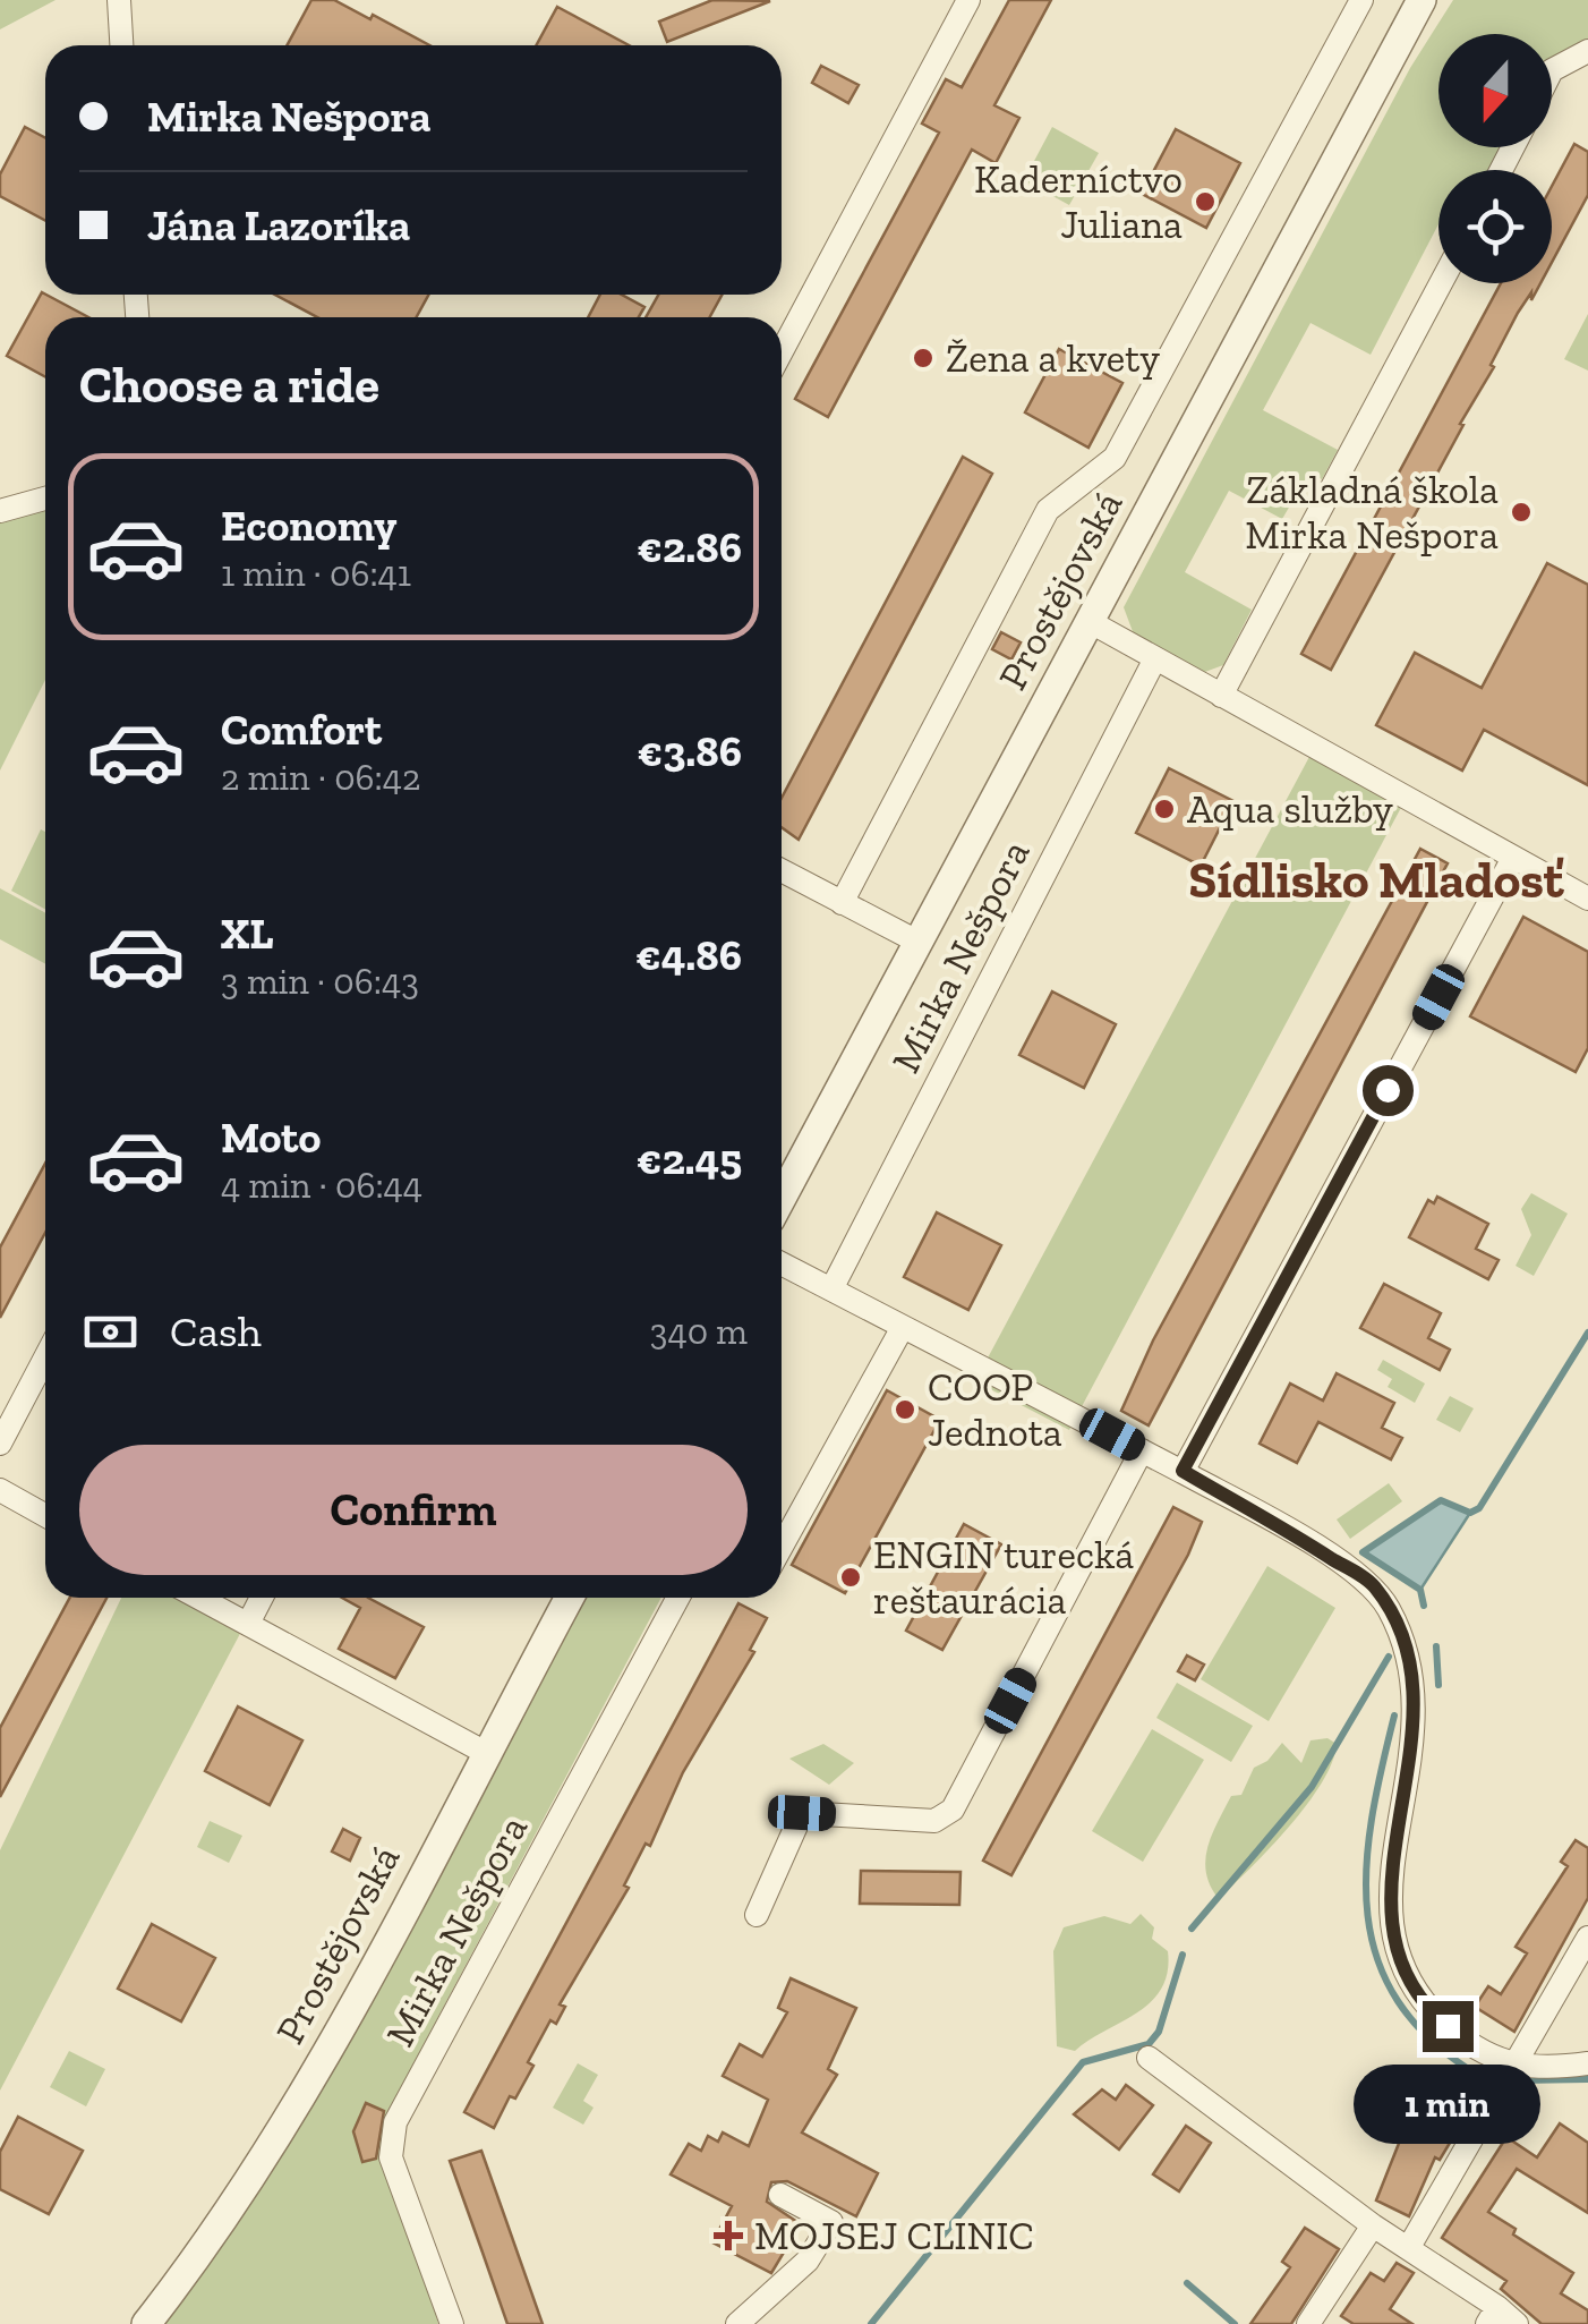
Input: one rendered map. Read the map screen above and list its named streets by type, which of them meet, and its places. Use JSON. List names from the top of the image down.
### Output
{
  "streets": {
    "street": ["Prostějovská", "Mirka Nešpora"]
  },
  "districts": ["Sídlisko Mladosť"],
  "places": {
    "other": [
      "Kaderníctvo Juliana",
      "Žena a kvety",
      "Základná škola Mirka Nešpora",
      "Aqua služby",
      "COOP Jednota",
      "ENGIN turecká reštaurácia"
    ],
    "health": ["MOJSEJ CLINIC"]
  },
  "north": "bottom",
  "page": {
    "banner": ["Mirka Nešpora", "Jána Lazoríka"],
    "heading": "Choose a ride",
    "list": [
      {
        "name": "Economy",
        "note": "1 min · 06:41",
        "value": "€2.86"
      },
      {
        "name": "Comfort",
        "note": "2 min · 06:42",
        "value": "€3.86"
      },
      {
        "name": "XL",
        "note": "3 min · 06:43",
        "value": "€4.86"
      },
      {
        "name": "Moto",
        "note": "4 min · 06:44",
        "value": "€2.45"
      }
    ],
    "pay": ["Cash", "340 m"],
    "buttons": "Confirm",
    "bubble": "1 min"
  }
}
